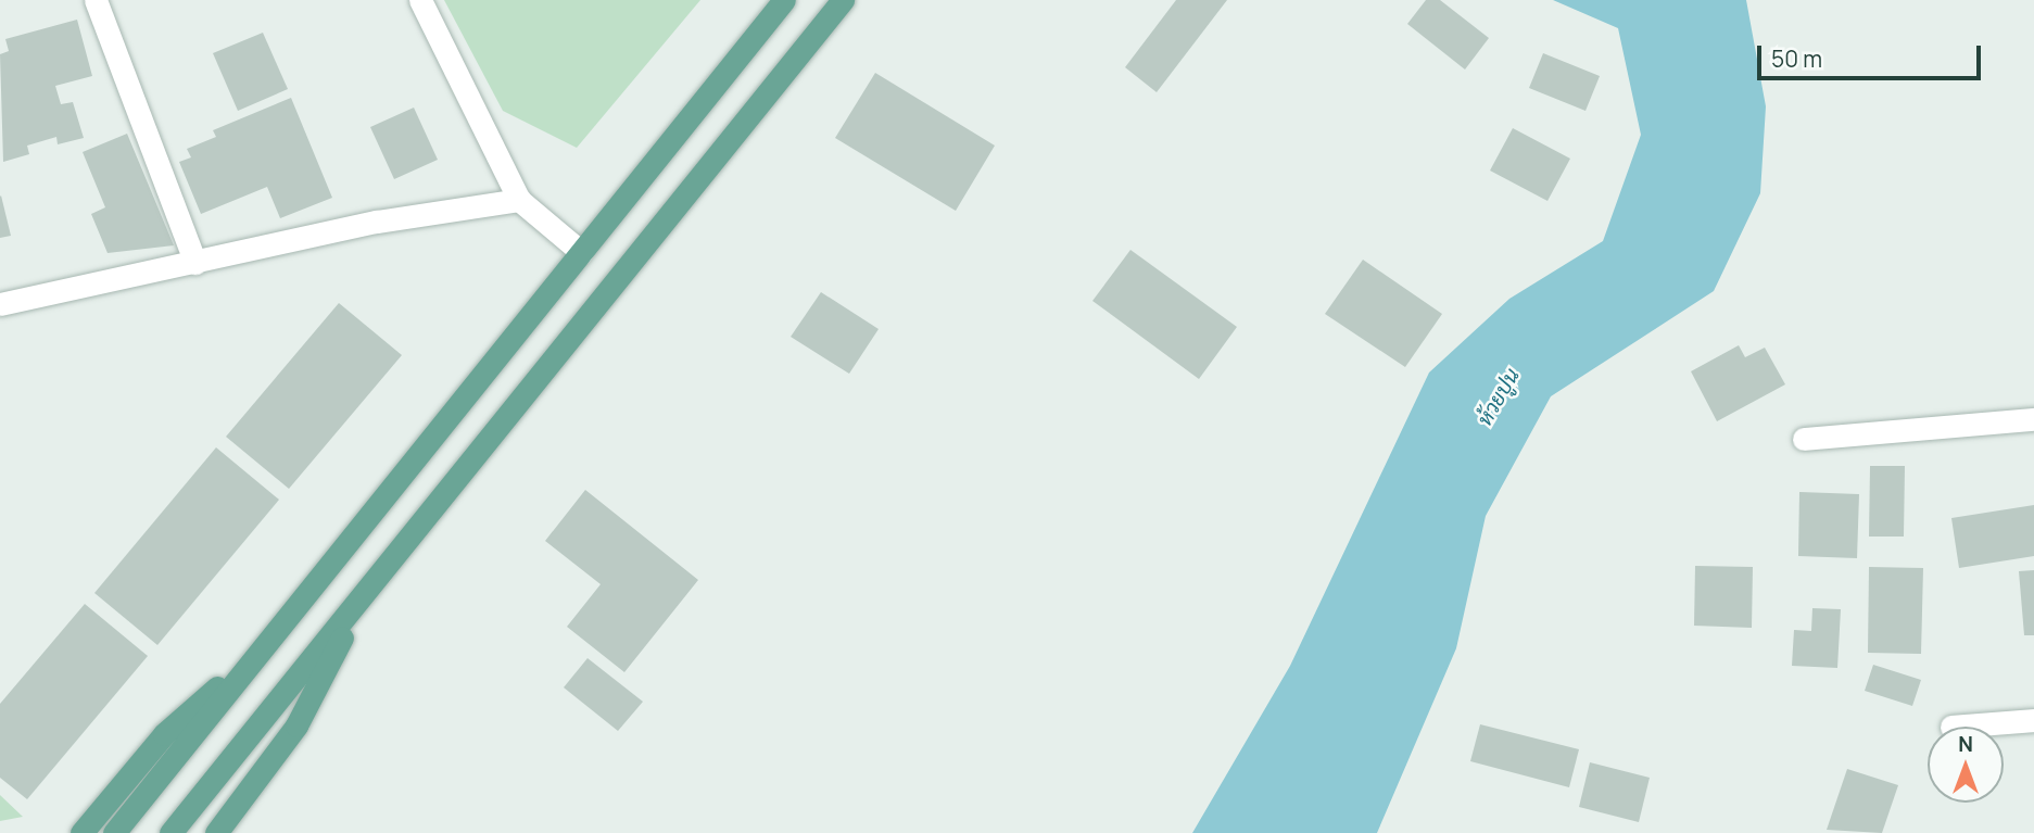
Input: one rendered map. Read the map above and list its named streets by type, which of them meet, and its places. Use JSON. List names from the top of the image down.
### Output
{
  "water": ["ห้วยปูน"],
  "scale_bar": "50 m",
  "north": "top"
}
